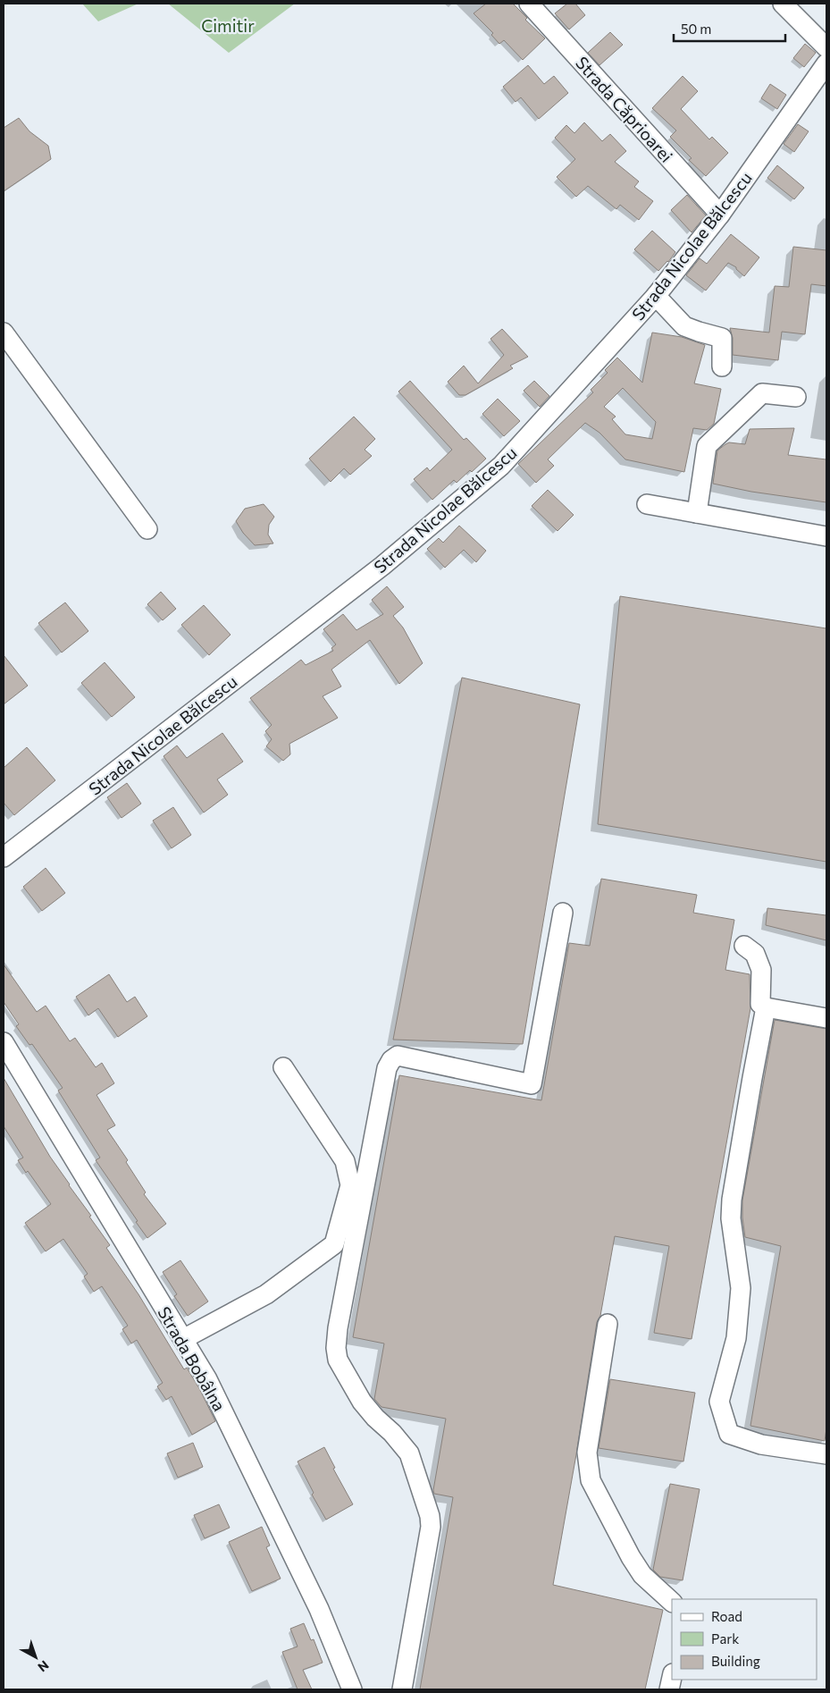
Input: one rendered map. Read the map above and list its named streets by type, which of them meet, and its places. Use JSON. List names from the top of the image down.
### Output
{
  "streets": {
    "street": ["Strada Căprioarei", "Strada Nicolae Bălcescu", "Strada Bobâlna"]
  },
  "crossings": [
    ["Strada Căprioarei", "Strada Nicolae Bălcescu"]
  ],
  "parks": ["Cimitir"],
  "legend": ["Road", "Park", "Building"],
  "scale_bar": "50 m",
  "north": "bottom right"
}
